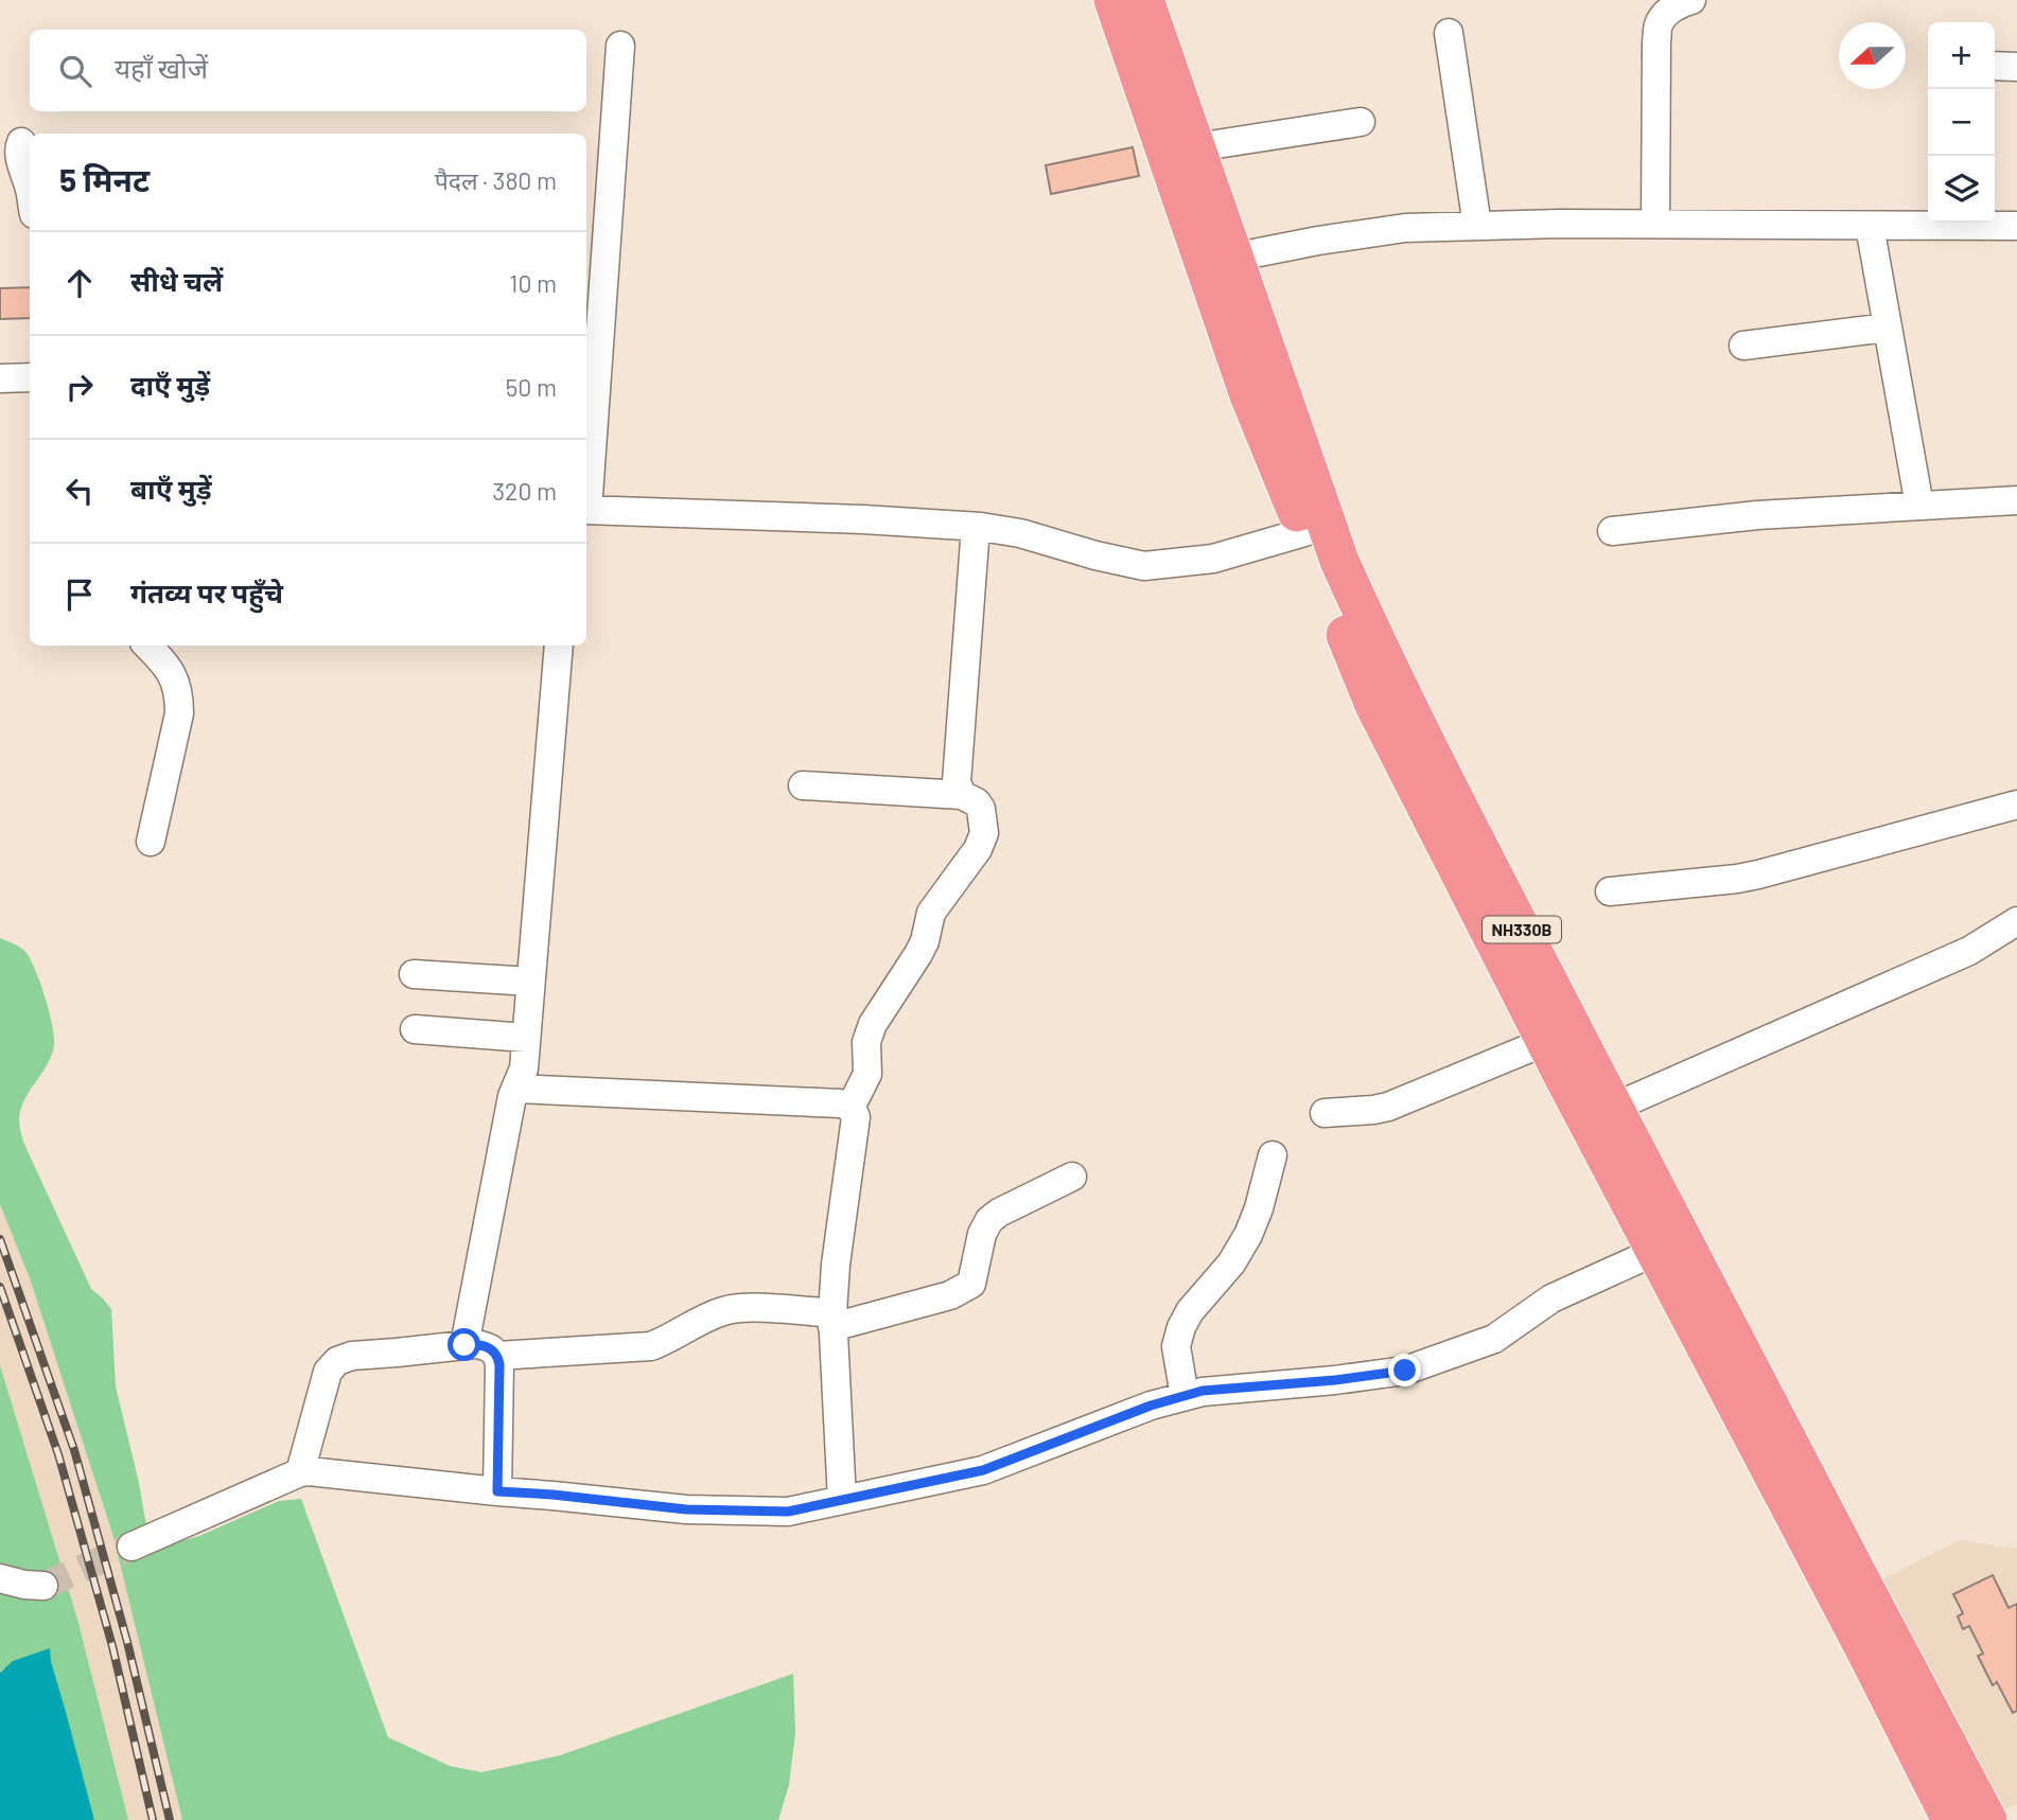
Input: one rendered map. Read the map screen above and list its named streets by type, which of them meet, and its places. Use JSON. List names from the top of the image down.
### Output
{
  "streets": {
    "highway": ["NH330B"]
  },
  "north": "left",
  "page": {
    "map_buttons": ["+", "−"],
    "search": "यहाँ खोजें",
    "heading": ["5 मिनट", "पैदल · 380 m"],
    "list": [
      ["सीधे चलें", "10 m"],
      ["दाएँ मुड़ें", "50 m"],
      ["बाएँ मुड़ें", "320 m"],
      "गंतव्य पर पहुँचे"
    ]
  }
}
